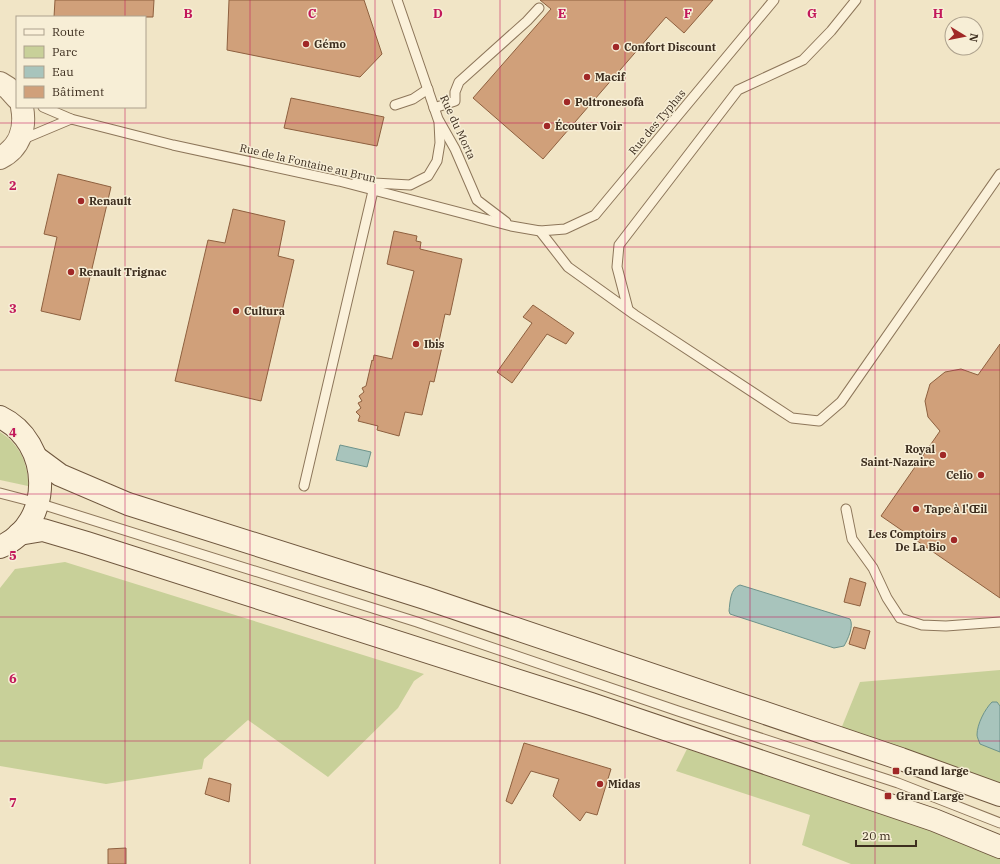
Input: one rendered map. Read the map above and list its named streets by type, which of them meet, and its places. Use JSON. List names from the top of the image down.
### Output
{
  "streets": {
    "lane": ["Rue des Typhas", "Rue du Morta", "Rue de la Fontaine au Brun"]
  },
  "crossings": [
    ["Rue des Typhas", "Rue de la Fontaine au Brun"],
    ["Rue du Morta", "Rue de la Fontaine au Brun"]
  ],
  "places": {
    "other": [
      "Gémo",
      "Confort Discount",
      "Macif",
      "Poltronesofà",
      "Écouter Voir",
      "Renault",
      "Renault Trignac",
      "Cultura",
      "Ibis",
      "Royal Saint-Nazaire",
      "Celio",
      "Tape à l'Œil",
      "Les Comptoirs De La Bio",
      "Midas"
    ],
    "transit": ["Grand large", "Grand Large"]
  },
  "legend": [
    "Route",
    "Parc",
    "Eau",
    "Bâtiment"
  ],
  "scale_bar": "20 m",
  "north": "right",
  "grid": {
    "columns": [
      "B",
      "C",
      "D",
      "E",
      "F",
      "G",
      "H"
    ],
    "rows": [
      "2",
      "3",
      "4",
      "5",
      "6",
      "7"
    ]
  }
}
